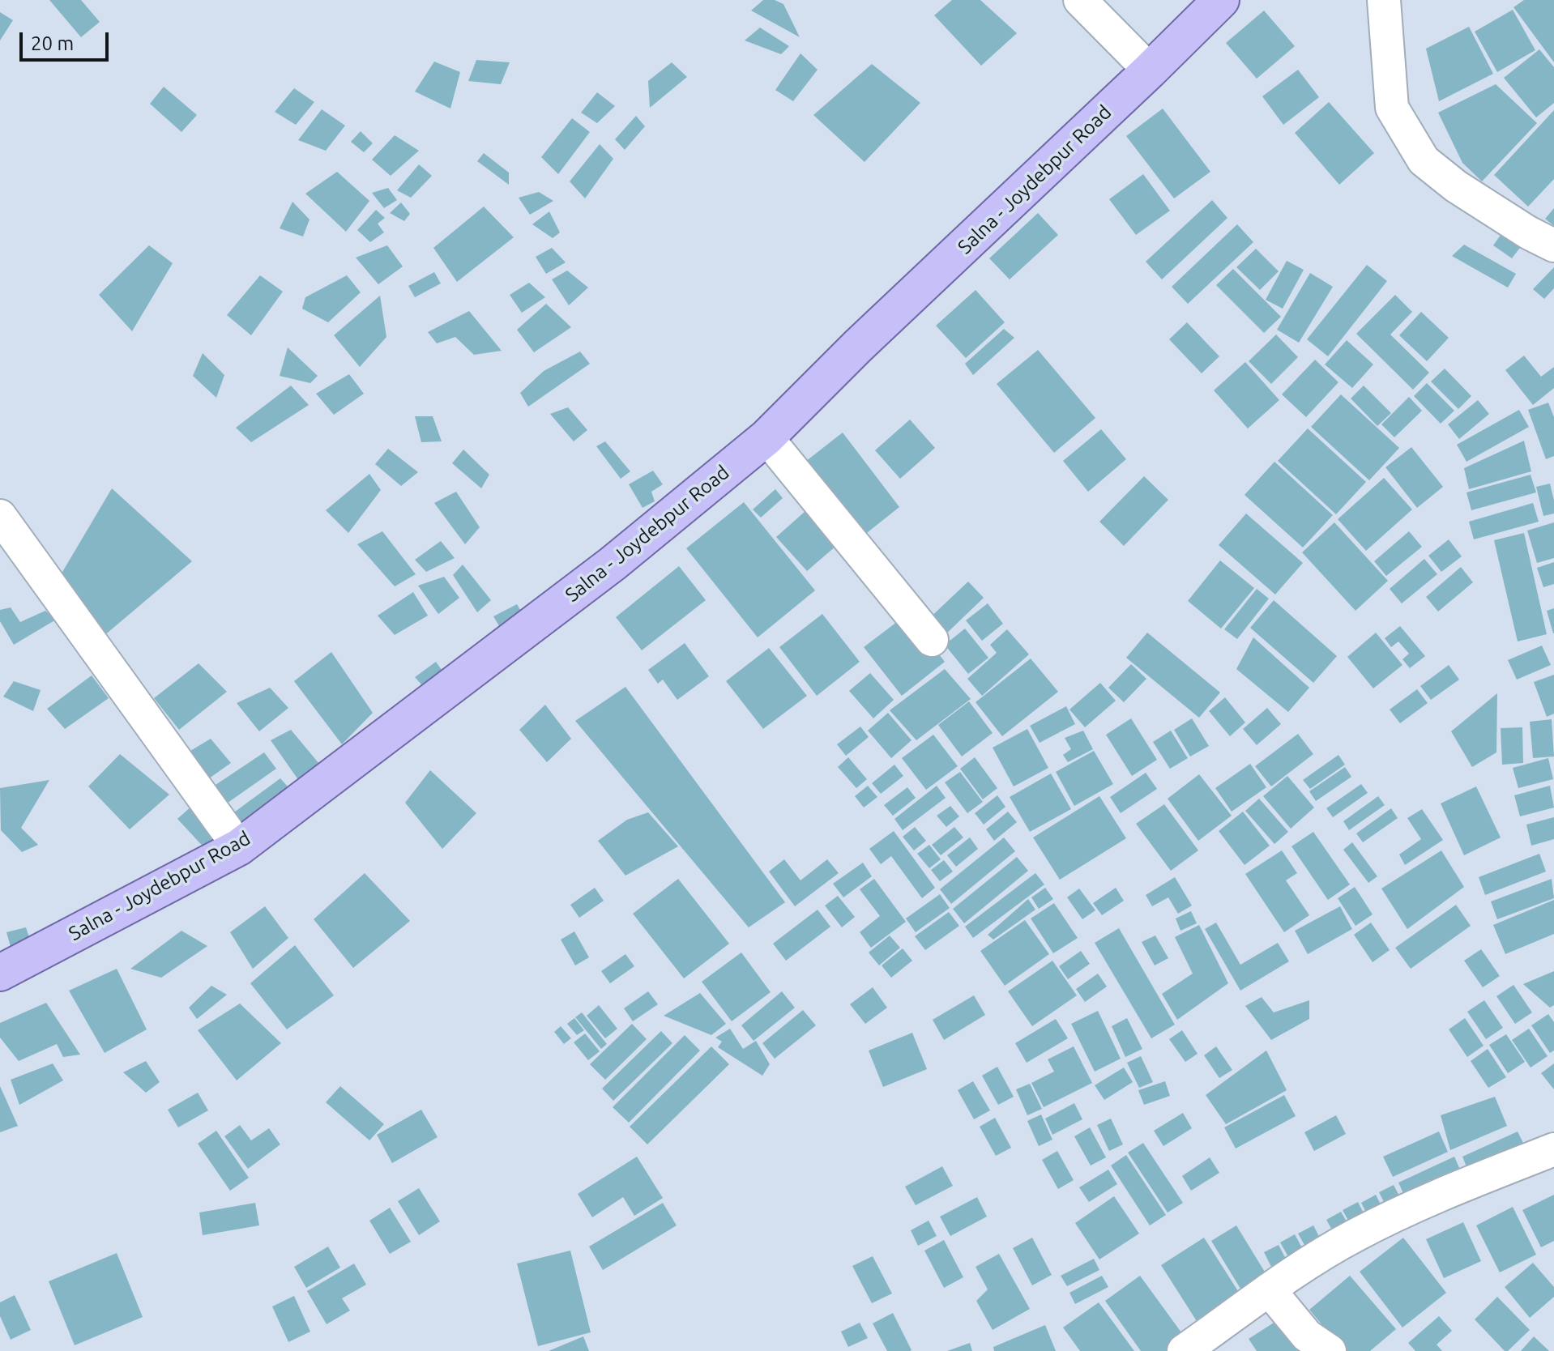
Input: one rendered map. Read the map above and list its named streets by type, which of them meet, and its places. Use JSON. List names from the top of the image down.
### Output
{
  "streets": {
    "main road": ["Salna - Joydebpur Road"]
  },
  "scale_bar": "20 m"
}
